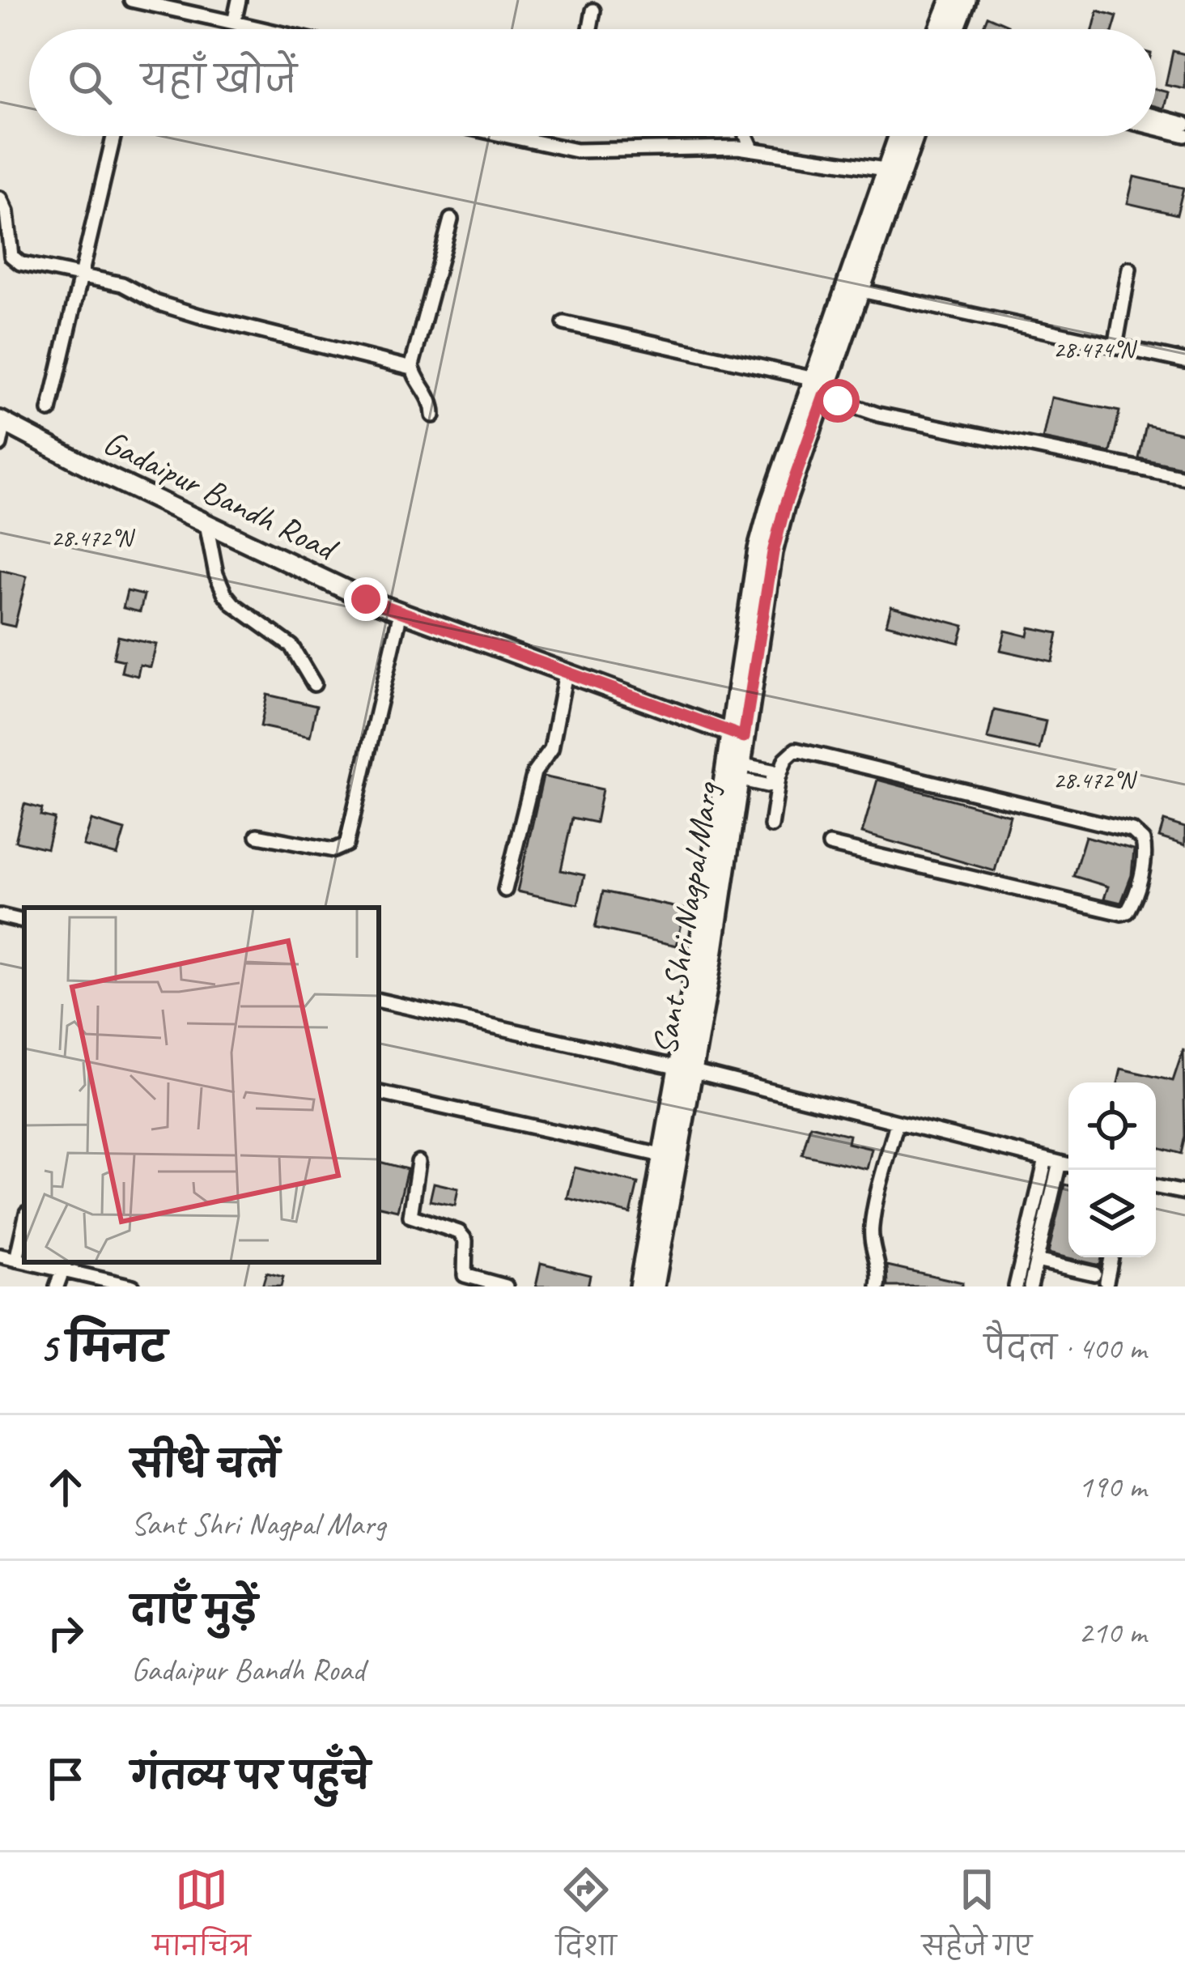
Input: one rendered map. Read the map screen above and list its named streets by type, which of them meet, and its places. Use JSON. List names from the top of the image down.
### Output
{
  "streets": {
    "main road": ["Gadaipur Bandh Road", "Sant Shri Nagpal Marg"]
  },
  "crossings": [
    ["Gadaipur Bandh Road", "Sant Shri Nagpal Marg"]
  ],
  "page": {
    "search": "यहाँ खोजें",
    "heading": ["5 मिनट", "पैदल · 400 m"],
    "list": [
      ["सीधे चलें", "Sant Shri Nagpal Marg", "190 m"],
      ["दाएँ मुड़ें", "Gadaipur Bandh Road", "210 m"],
      "गंतव्य पर पहुँचे"
    ],
    "nav": ["मानचित्र", "दिशा", "सहेजे गए"]
  },
  "coordinates": ["28.474°N", "28.472°N"]
}
